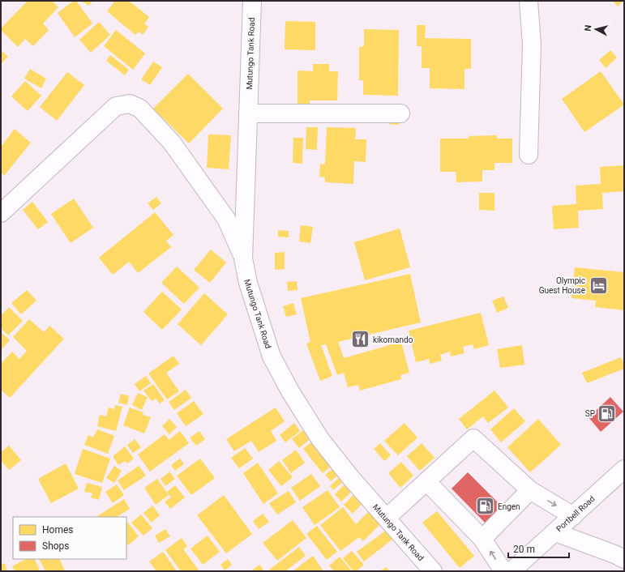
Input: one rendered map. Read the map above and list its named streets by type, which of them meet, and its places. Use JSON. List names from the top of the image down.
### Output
{
  "streets": {
    "street": ["Mutungo Tank Road", "Portbell Road"]
  },
  "places": {
    "hotel": ["Olympic Guest House"],
    "restaurant": ["kikomando"],
    "fuel station": ["SP", "Engen"]
  },
  "legend": ["Homes", "Shops"],
  "scale_bar": "20 m",
  "north": "left"
}
